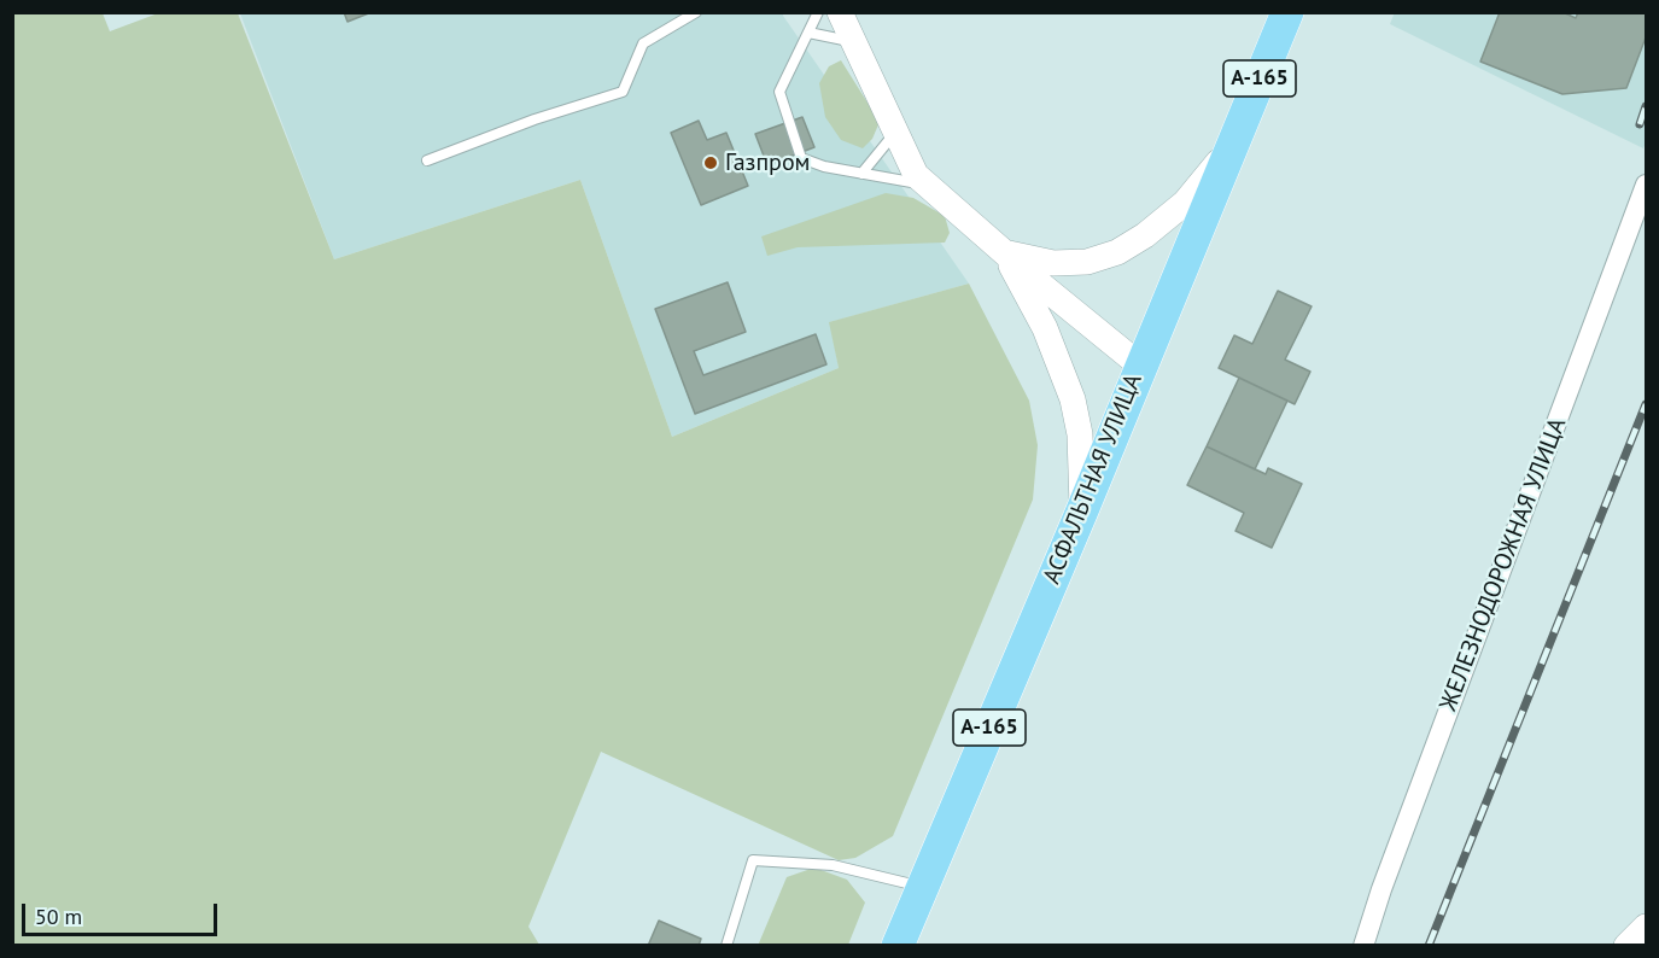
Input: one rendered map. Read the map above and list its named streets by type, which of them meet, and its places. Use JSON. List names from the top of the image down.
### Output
{
  "streets": {
    "main road": ["А-165", "АСФАЛЬТНАЯ УЛИЦА"],
    "street": ["ЖЕЛЕЗНОДОРОЖНАЯ УЛИЦА"]
  },
  "places": ["Газпром"],
  "scale_bar": "50 m"
}
